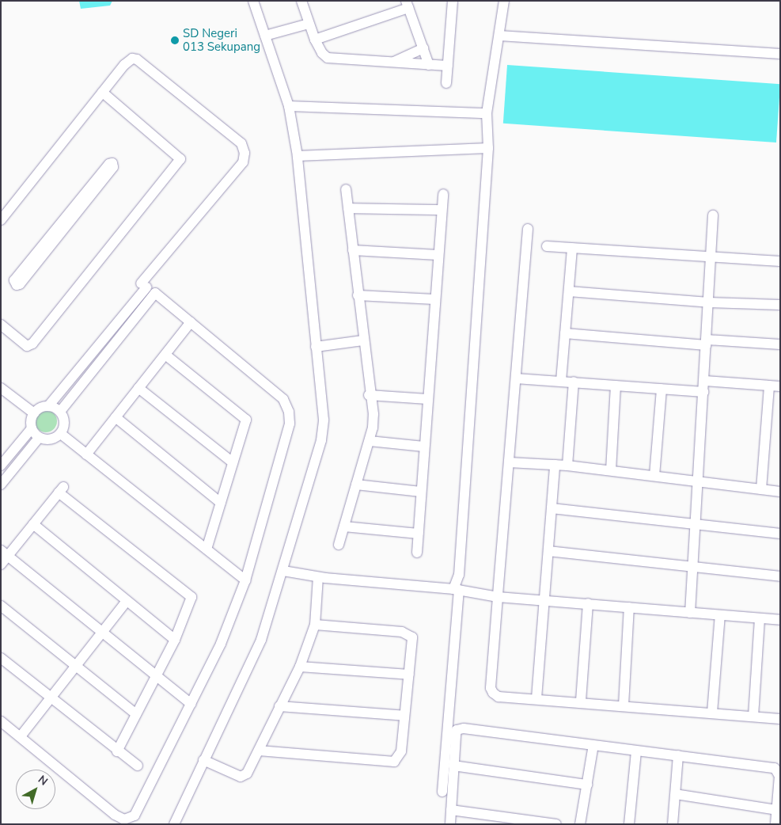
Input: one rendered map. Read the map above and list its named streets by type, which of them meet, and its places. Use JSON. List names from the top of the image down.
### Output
{
  "places": ["SD Negeri 013 Sekupang"],
  "north": "top right"
}
